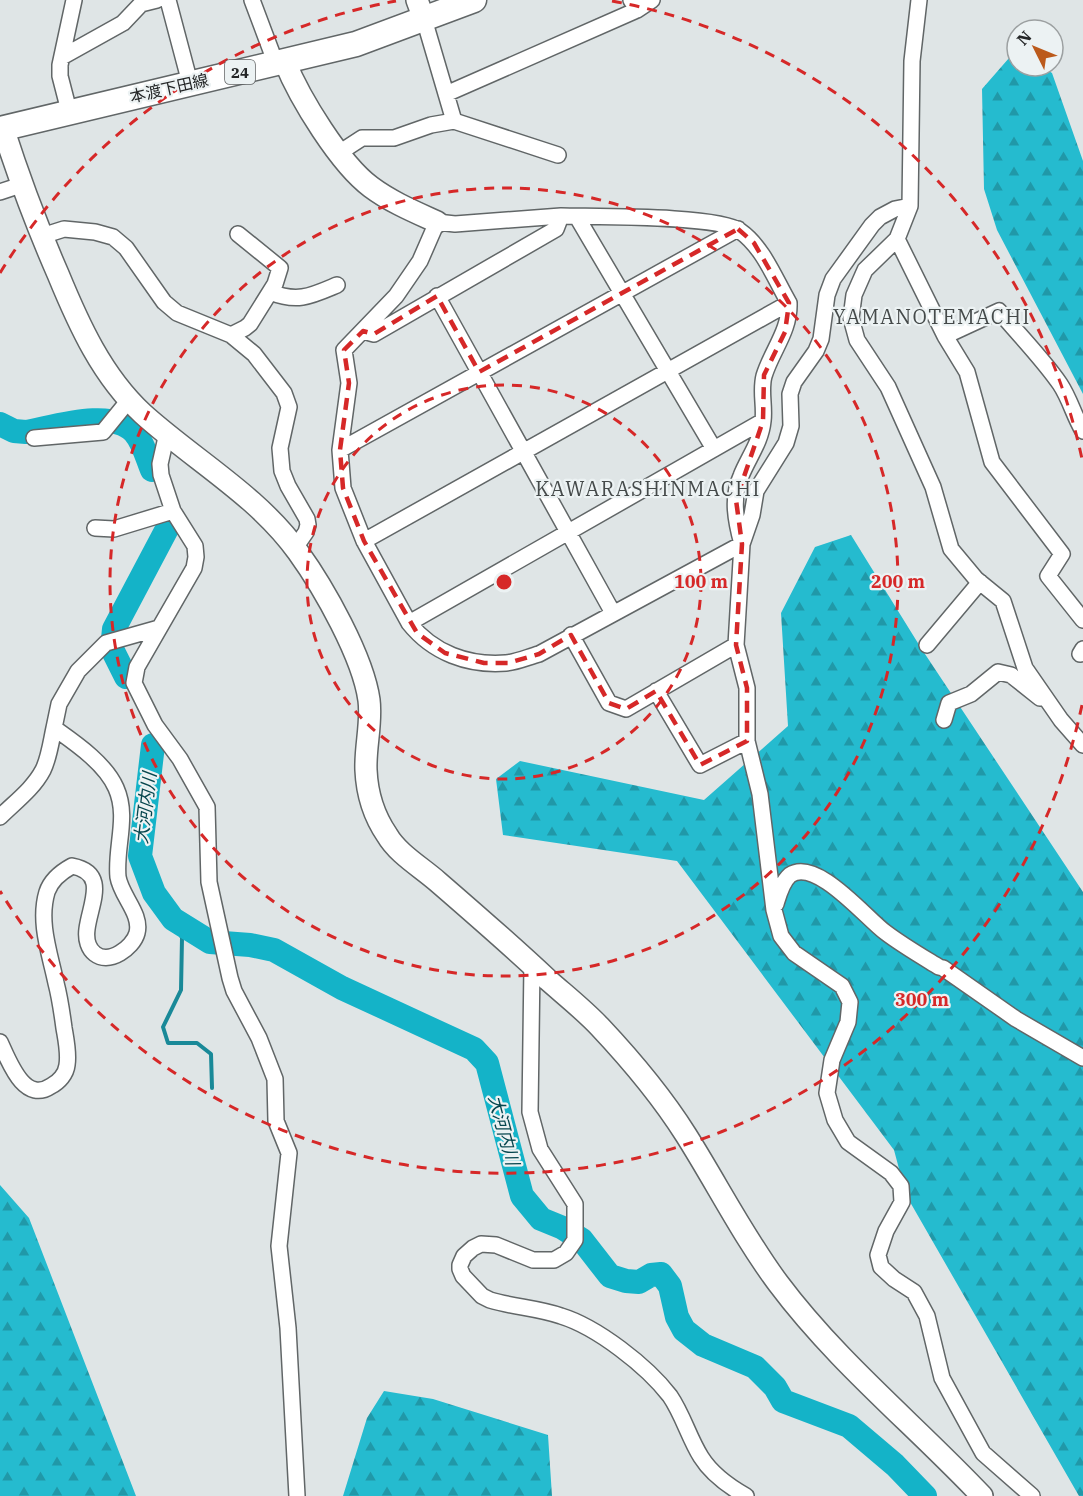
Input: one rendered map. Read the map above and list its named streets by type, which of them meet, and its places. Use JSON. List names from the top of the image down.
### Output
{
  "streets": {
    "main road": ["24", "本渡下田線"]
  },
  "districts": ["YAMANOTEMACHI", "KAWARASHINMACHI"],
  "water": ["大河内川"],
  "north": "top left",
  "rings": ["100 m", "200 m", "300 m"]
}
